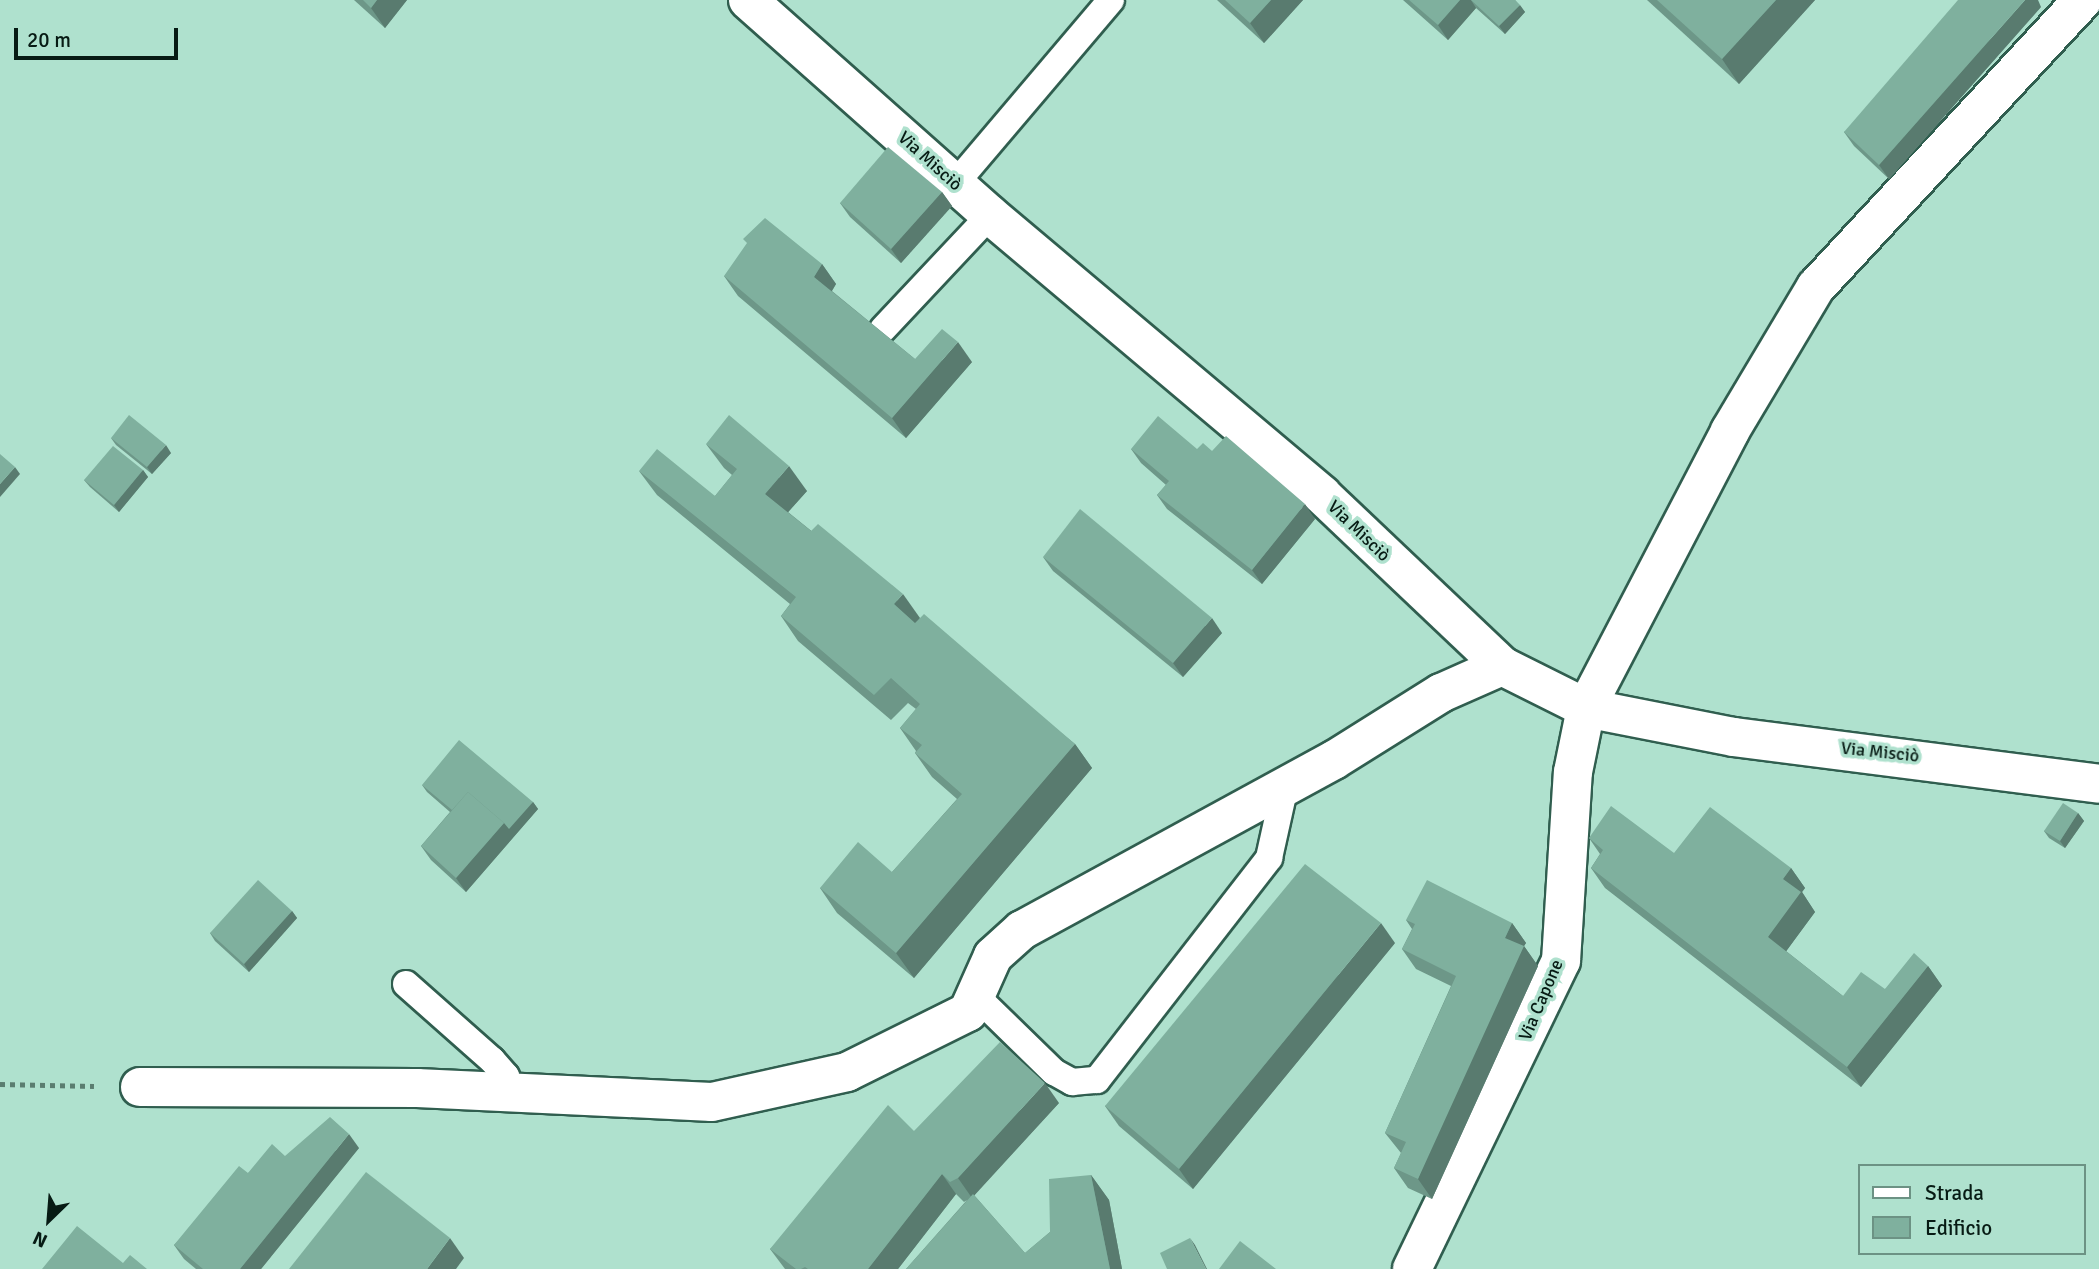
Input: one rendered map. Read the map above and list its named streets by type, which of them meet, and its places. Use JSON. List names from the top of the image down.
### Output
{
  "streets": {
    "street": ["Via Misciò", "Via Capone"]
  },
  "crossings": [
    ["Via Misciò", "Via Capone"]
  ],
  "legend": ["Strada", "Edificio"],
  "scale_bar": "20 m",
  "north": "bottom left"
}
